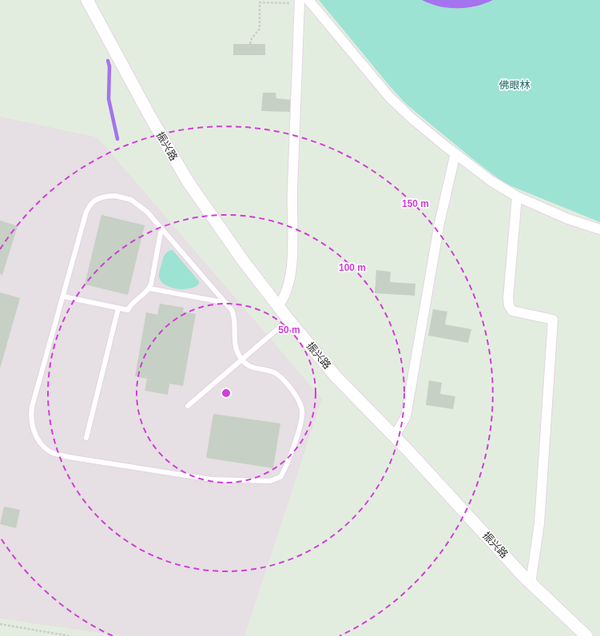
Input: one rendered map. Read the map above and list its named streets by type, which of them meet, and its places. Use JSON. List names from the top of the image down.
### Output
{
  "streets": {
    "street": ["振兴路"]
  },
  "parks": ["佛眼林"],
  "rings": ["150 m", "100 m", "50 m"]
}
